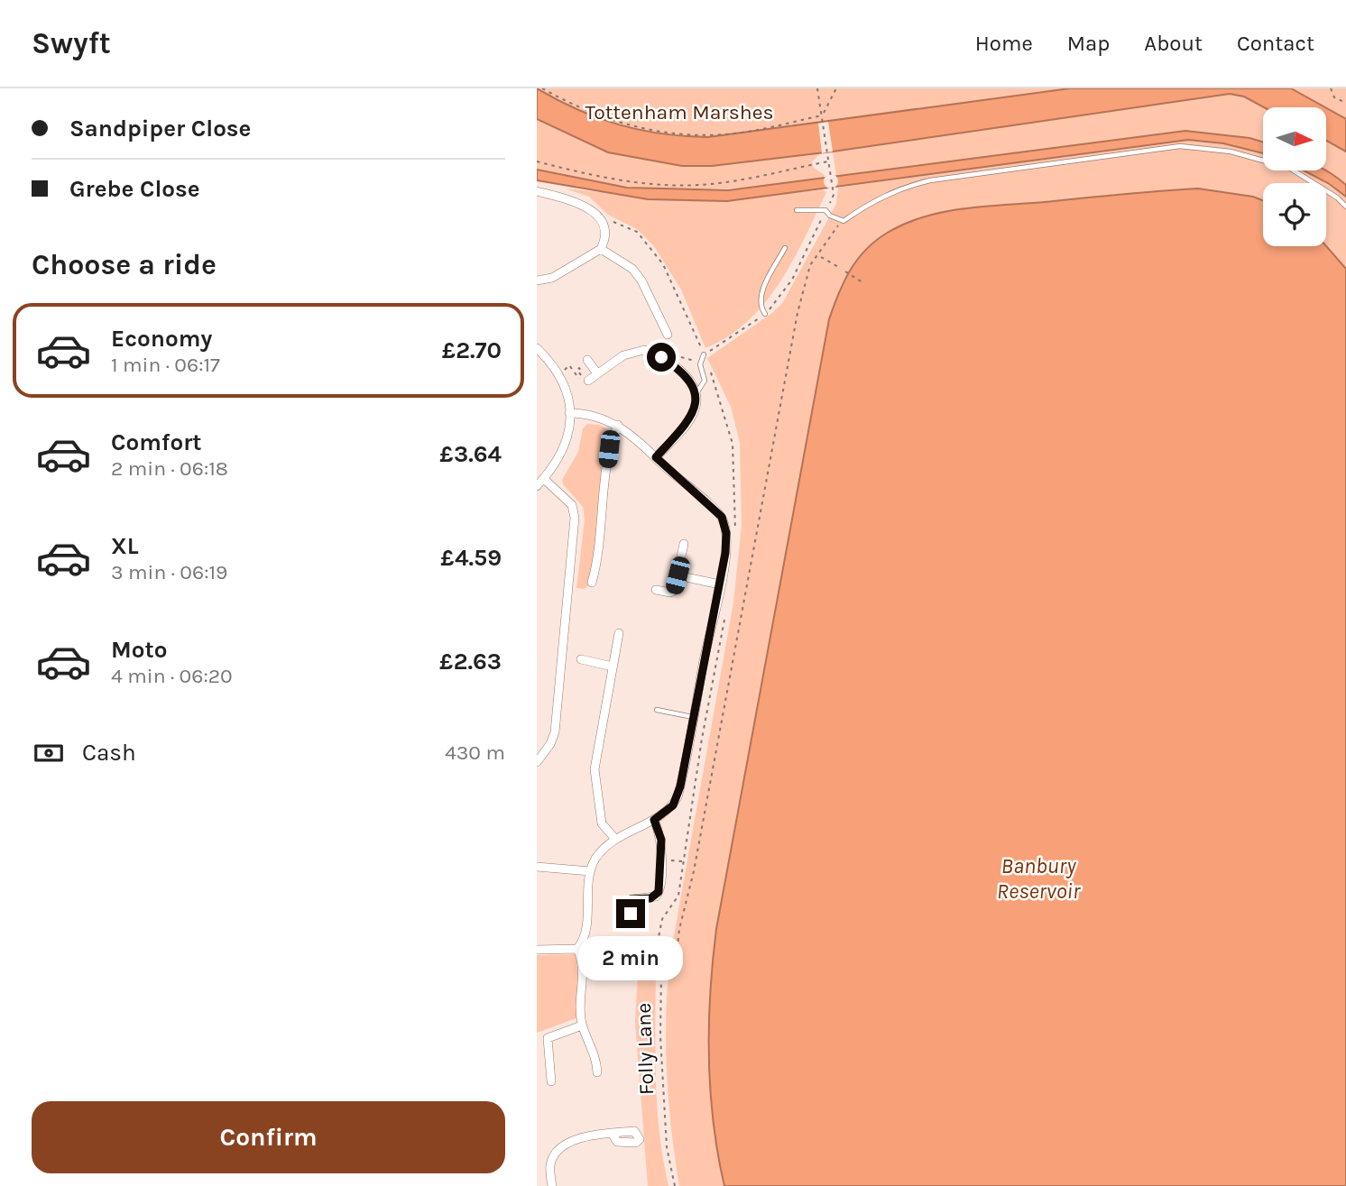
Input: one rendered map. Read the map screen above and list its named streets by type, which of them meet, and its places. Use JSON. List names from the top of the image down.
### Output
{
  "streets": {
    "path": ["Folly Lane"]
  },
  "water": ["Banbury Reservoir"],
  "parks": ["Tottenham Marshes"],
  "north": "right",
  "page": {
    "header": "Swyft",
    "nav": [
      "Home",
      "Map",
      "About",
      "Contact"
    ],
    "banner": ["Sandpiper Close", "Grebe Close"],
    "heading": "Choose a ride",
    "list": [
      {
        "name": "Economy",
        "note": "1 min · 06:17",
        "value": "£2.70"
      },
      {
        "name": "Comfort",
        "note": "2 min · 06:18",
        "value": "£3.64"
      },
      {
        "name": "XL",
        "note": "3 min · 06:19",
        "value": "£4.59"
      },
      {
        "name": "Moto",
        "note": "4 min · 06:20",
        "value": "£2.63"
      }
    ],
    "pay": ["Cash", "430 m"],
    "bubble": "2 min",
    "buttons": "Confirm"
  }
}
